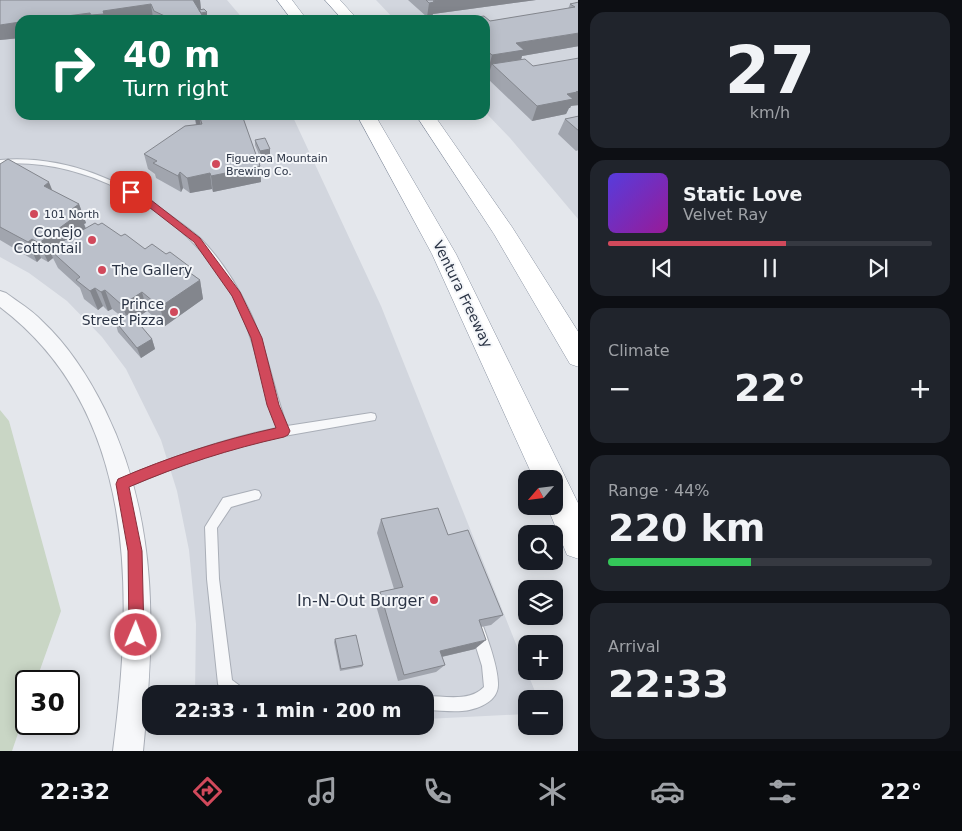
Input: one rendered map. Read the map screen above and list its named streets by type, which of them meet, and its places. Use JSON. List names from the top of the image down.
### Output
{
  "streets": {
    "highway": ["Ventura Freeway"]
  },
  "places": [
    "Figueroa Mountain Brewing Co.",
    "101 North",
    "Conejo Cottontail",
    "The Gallery",
    "Prince Street Pizza",
    "In-N-Out Burger"
  ],
  "north": "bottom left",
  "page": {
    "tile": [
      ["27", "km/h"],
      "Climate",
      ["Range · 44%", "220 km"],
      ["Arrival", "22:33"]
    ],
    "turn": ["40 m", "Turn right"],
    "song": ["Static Love", "Velvet Ray"],
    "heat": ["−", "22°", "+"],
    "map_buttons": ["+", "−"],
    "limit": "30",
    "trip": "22:33 · 1 min · 200 m",
    "tabs": ["22:32", "22°"]
  }
}
